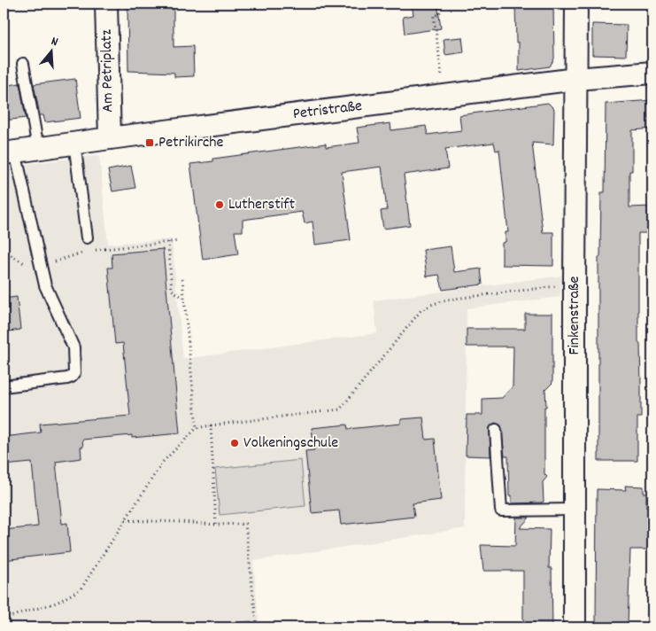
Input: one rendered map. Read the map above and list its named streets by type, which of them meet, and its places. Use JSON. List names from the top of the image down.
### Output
{
  "streets": {
    "street": ["Am Petriplatz", "Petristraße", "Finkenstraße"]
  },
  "crossings": [
    ["Am Petriplatz", "Petristraße"],
    ["Petristraße", "Finkenstraße"]
  ],
  "places": {
    "transit": ["Petrikirche"],
    "other": ["Lutherstift", "Volkeningschule"]
  },
  "north": "top"
}
